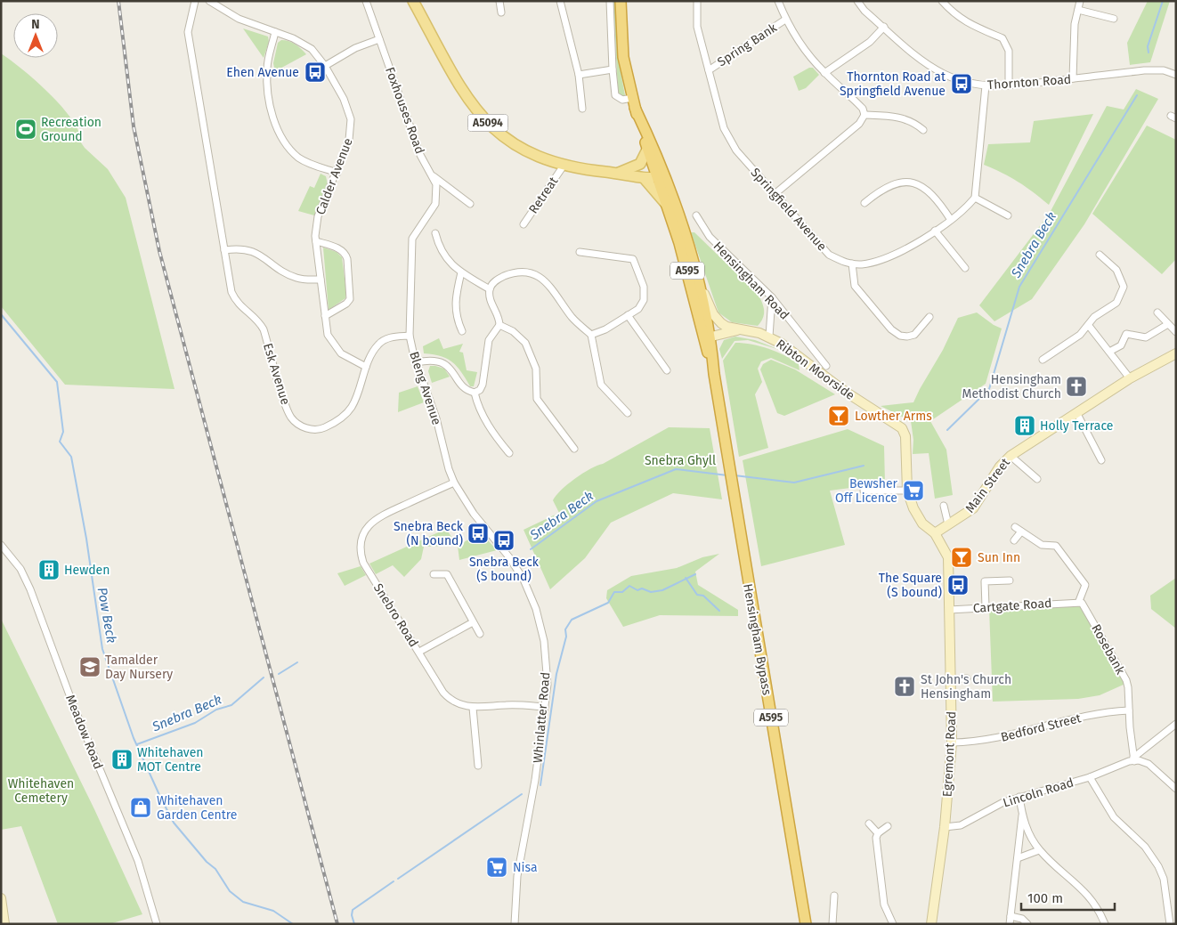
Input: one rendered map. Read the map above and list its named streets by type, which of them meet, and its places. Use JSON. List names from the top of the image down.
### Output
{
  "streets": {
    "highway": ["A595", "Hensingham Bypass"],
    "main road": [
      "A5094",
      "Ribton Moorside",
      "Main Street",
      "Egremont Road"
    ],
    "street": [
      "Spring Bank",
      "Thornton Road",
      "Foxhouses Road",
      "Calder Avenue",
      "Retreat",
      "Springfield Avenue",
      "Hensingham Road",
      "Esk Avenue",
      "Bleng Avenue",
      "Cartgate Road",
      "Snebro Road",
      "Rosebank",
      "Whinlatter Road",
      "Bedford Street",
      "Meadow Road",
      "Lincoln Road"
    ]
  },
  "crossings": [
    ["Spring Bank", "Springfield Avenue"],
    ["Foxhouses Road", "Bleng Avenue"],
    ["A5094", "Retreat"],
    ["A5094", "A595"],
    ["Calder Avenue", "Esk Avenue"],
    ["A595", "Ribton Moorside"],
    ["A595", "Hensingham Bypass"],
    ["Ribton Moorside", "Hensingham Bypass"],
    ["Esk Avenue", "Bleng Avenue"],
    ["Bleng Avenue", "Snebro Road"],
    ["Bleng Avenue", "Whinlatter Road"],
    ["Main Street", "Egremont Road"],
    ["Cartgate Road", "Rosebank"],
    ["Cartgate Road", "Egremont Road"],
    ["Snebro Road", "Whinlatter Road"],
    ["Rosebank", "Bedford Street"],
    ["Rosebank", "Lincoln Road"],
    ["Bedford Street", "Egremont Road"],
    ["Egremont Road", "Lincoln Road"]
  ],
  "water": ["Snebra Beck", "Pow Beck"],
  "parks": ["Snebra Ghyll", "Whitehaven Cemetery"],
  "places": {
    "bus stop": [
      "Ehen Avenue",
      "Thornton Road at Springfield Avenue",
      "Snebra Beck (N bound)",
      "Snebra Beck (S bound)",
      "The Square (S bound)"
    ],
    "sports": ["Recreation Ground"],
    "church": ["Hensingham Methodist Church", "St John's Church Hensingham"],
    "bar": ["Lowther Arms", "Sun Inn"],
    "building": ["Holly Terrace", "Hewden", "Whitehaven MOT Centre"],
    "supermarket": ["Bewsher Off Licence", "Nisa"],
    "school or university": ["Tamalder Day Nursery"],
    "shop": ["Whitehaven Garden Centre"]
  },
  "scale_bar": "100 m",
  "north": "top"
}
